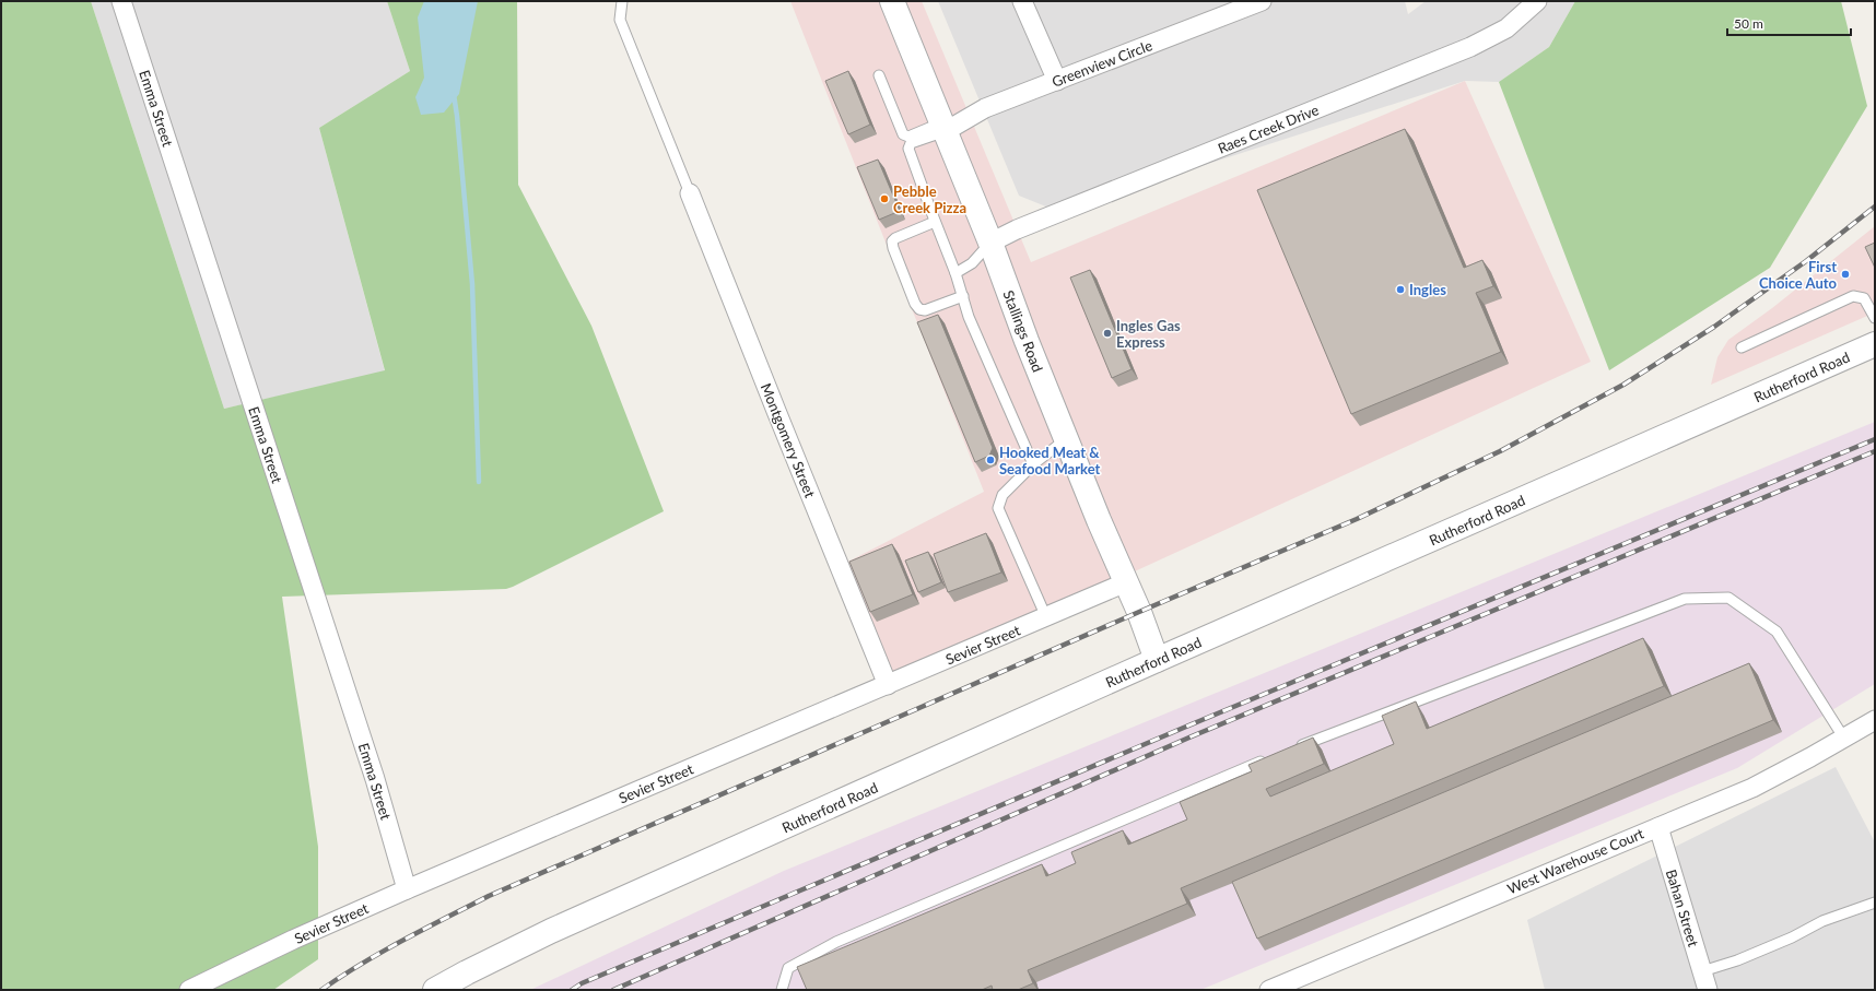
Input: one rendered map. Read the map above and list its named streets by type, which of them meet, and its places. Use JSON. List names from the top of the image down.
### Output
{
  "streets": {
    "street": [
      "Greenview Circle",
      "Emma Street",
      "Raes Creek Drive",
      "Stallings Road",
      "Rutherford Road",
      "Montgomery Street",
      "Sevier Street",
      "West Warehouse Court",
      "Bahan Street"
    ]
  },
  "crossings": [
    ["Greenview Circle", "Stallings Road"],
    ["Emma Street", "Sevier Street"],
    ["Raes Creek Drive", "Stallings Road"],
    ["Stallings Road", "Rutherford Road"],
    ["Stallings Road", "Sevier Street"],
    ["Montgomery Street", "Sevier Street"],
    ["West Warehouse Court", "Bahan Street"]
  ],
  "places": [
    "Pebble Creek Pizza",
    "First Choice Auto",
    "Ingles",
    "Ingles Gas Express",
    "Hooked Meat & Seafood Market"
  ],
  "scale_bar": "50 m"
}
